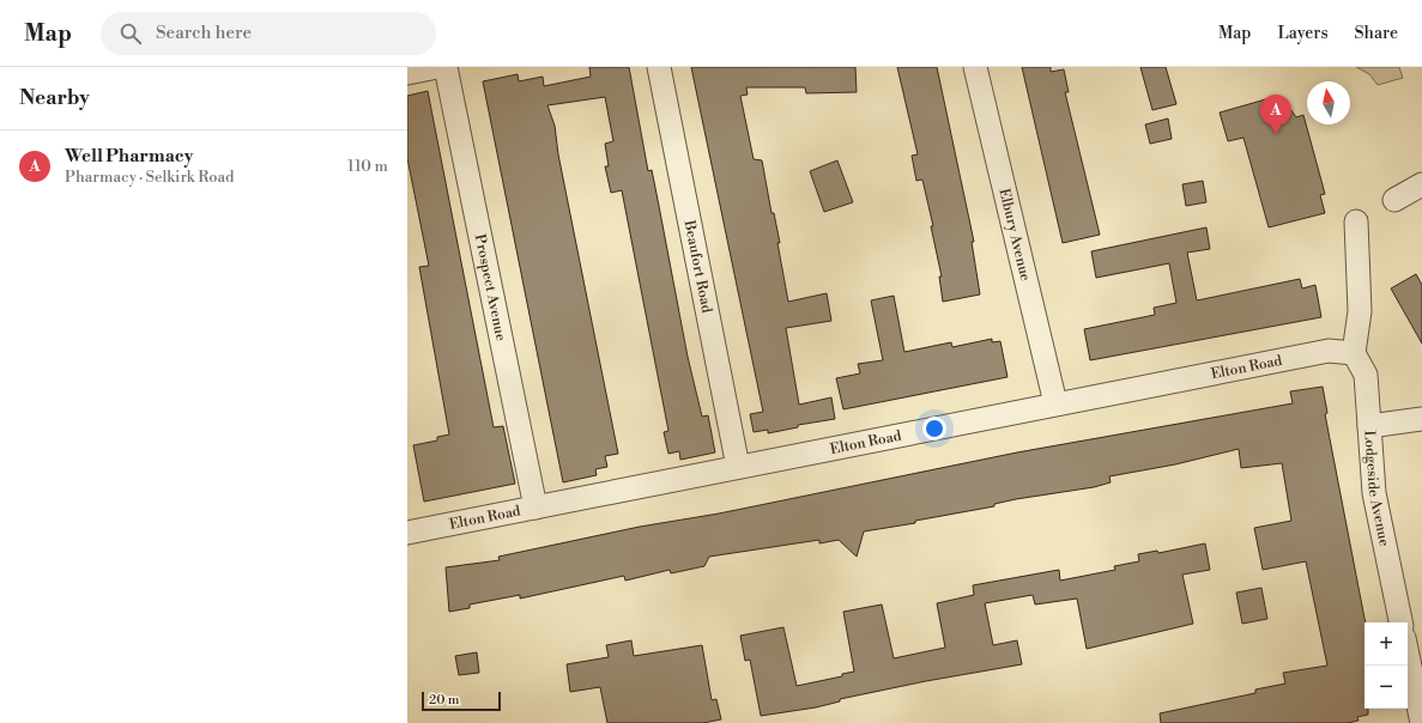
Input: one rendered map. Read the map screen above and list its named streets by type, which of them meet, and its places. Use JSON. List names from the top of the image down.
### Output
{
  "streets": {
    "street": [
      "Elbury Avenue",
      "Beaufort Road",
      "Prospect Avenue",
      "Elton Road",
      "Lodgeside Avenue"
    ]
  },
  "crossings": [
    ["Elbury Avenue", "Elton Road"],
    ["Beaufort Road", "Elton Road"],
    ["Prospect Avenue", "Elton Road"],
    ["Elton Road", "Lodgeside Avenue"]
  ],
  "scale_bar": "20 m",
  "north": "top",
  "page": {
    "header": "Map",
    "search": "Search here",
    "nav": ["Map", "Layers", "Share"],
    "heading": "Nearby",
    "pins": "A",
    "list": [
      {
        "mark": "A",
        "name": "Well Pharmacy",
        "note": "Pharmacy · Selkirk Road",
        "value": "110 m"
      }
    ],
    "map_buttons": ["+", "−"],
    "scale": "20 m"
  }
}
